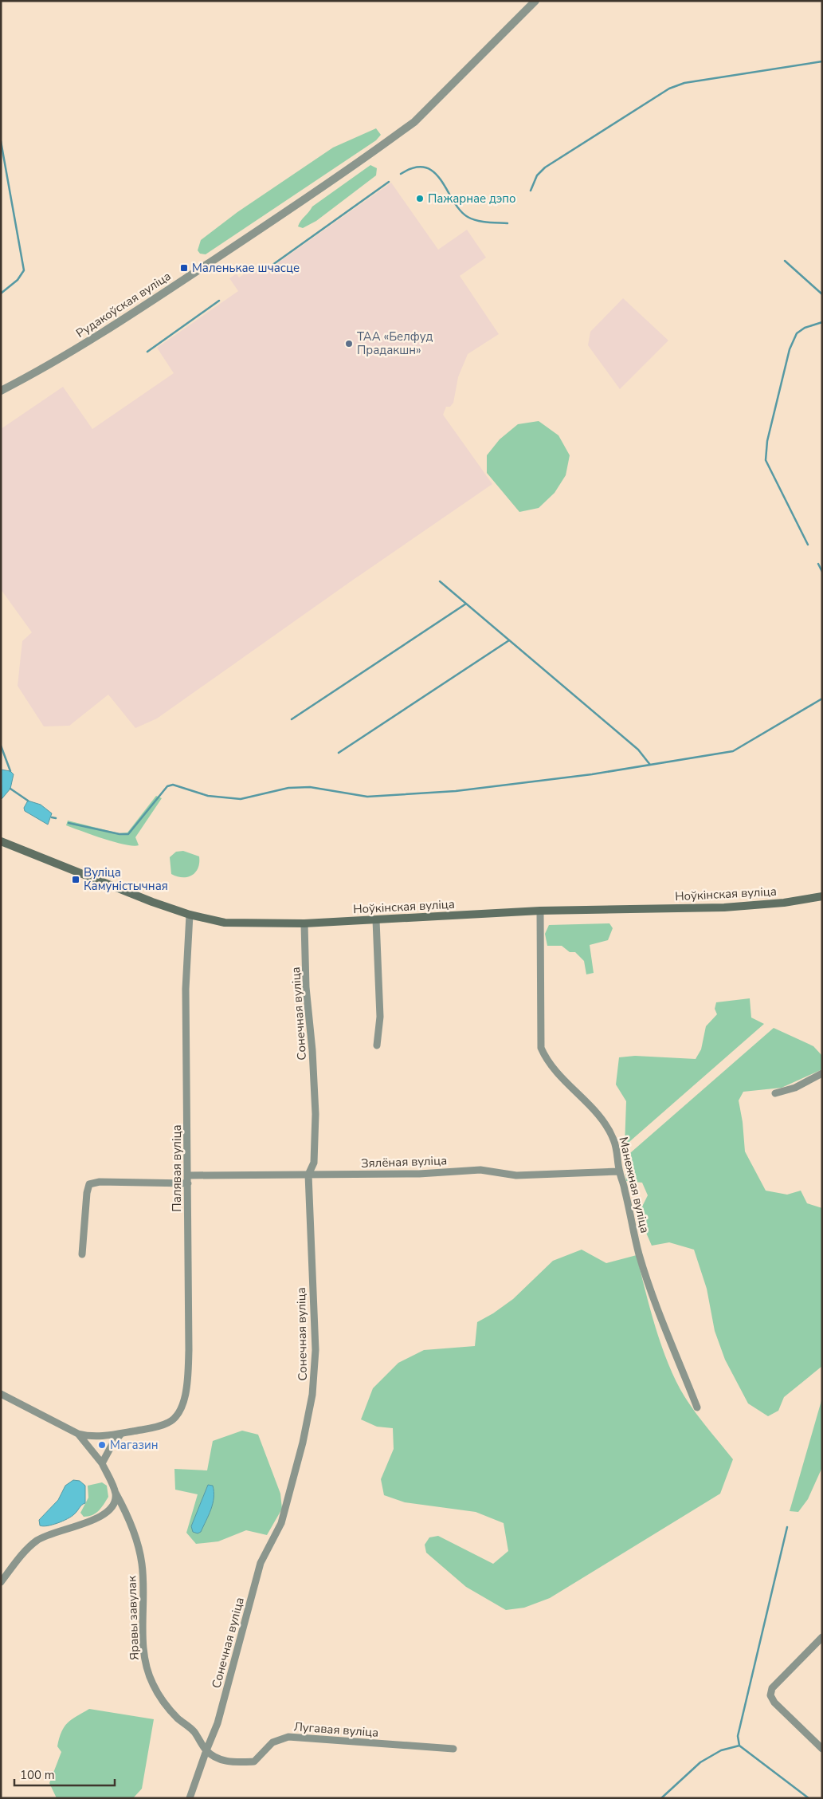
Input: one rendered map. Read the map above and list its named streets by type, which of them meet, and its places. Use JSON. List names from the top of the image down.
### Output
{
  "streets": {
    "main road": ["Ноўкінская вуліца"],
    "street": [
      "Рудакоўская вуліца",
      "Сонечная вуліца",
      "Зялёная вуліца",
      "Палявая вуліца",
      "Манежная вуліца",
      "Яравы завулак",
      "Лугавая вуліца"
    ]
  },
  "crossings": [
    ["Ноўкінская вуліца", "Сонечная вуліца"],
    ["Ноўкінская вуліца", "Палявая вуліца"],
    ["Ноўкінская вуліца", "Манежная вуліца"],
    ["Сонечная вуліца", "Зялёная вуліца"],
    ["Сонечная вуліца", "Яравы завулак"],
    ["Сонечная вуліца", "Лугавая вуліца"],
    ["Зялёная вуліца", "Палявая вуліца"],
    ["Зялёная вуліца", "Манежная вуліца"],
    ["Яравы завулак", "Лугавая вуліца"]
  ],
  "places": {
    "other": ["Пажарнае дэпо", "ТАА «Белфуд Прадакшн»", "Магазин"],
    "transit": ["Маленькае шчасце", "Вуліца Камуністычная"]
  },
  "scale_bar": "100 m"
}
